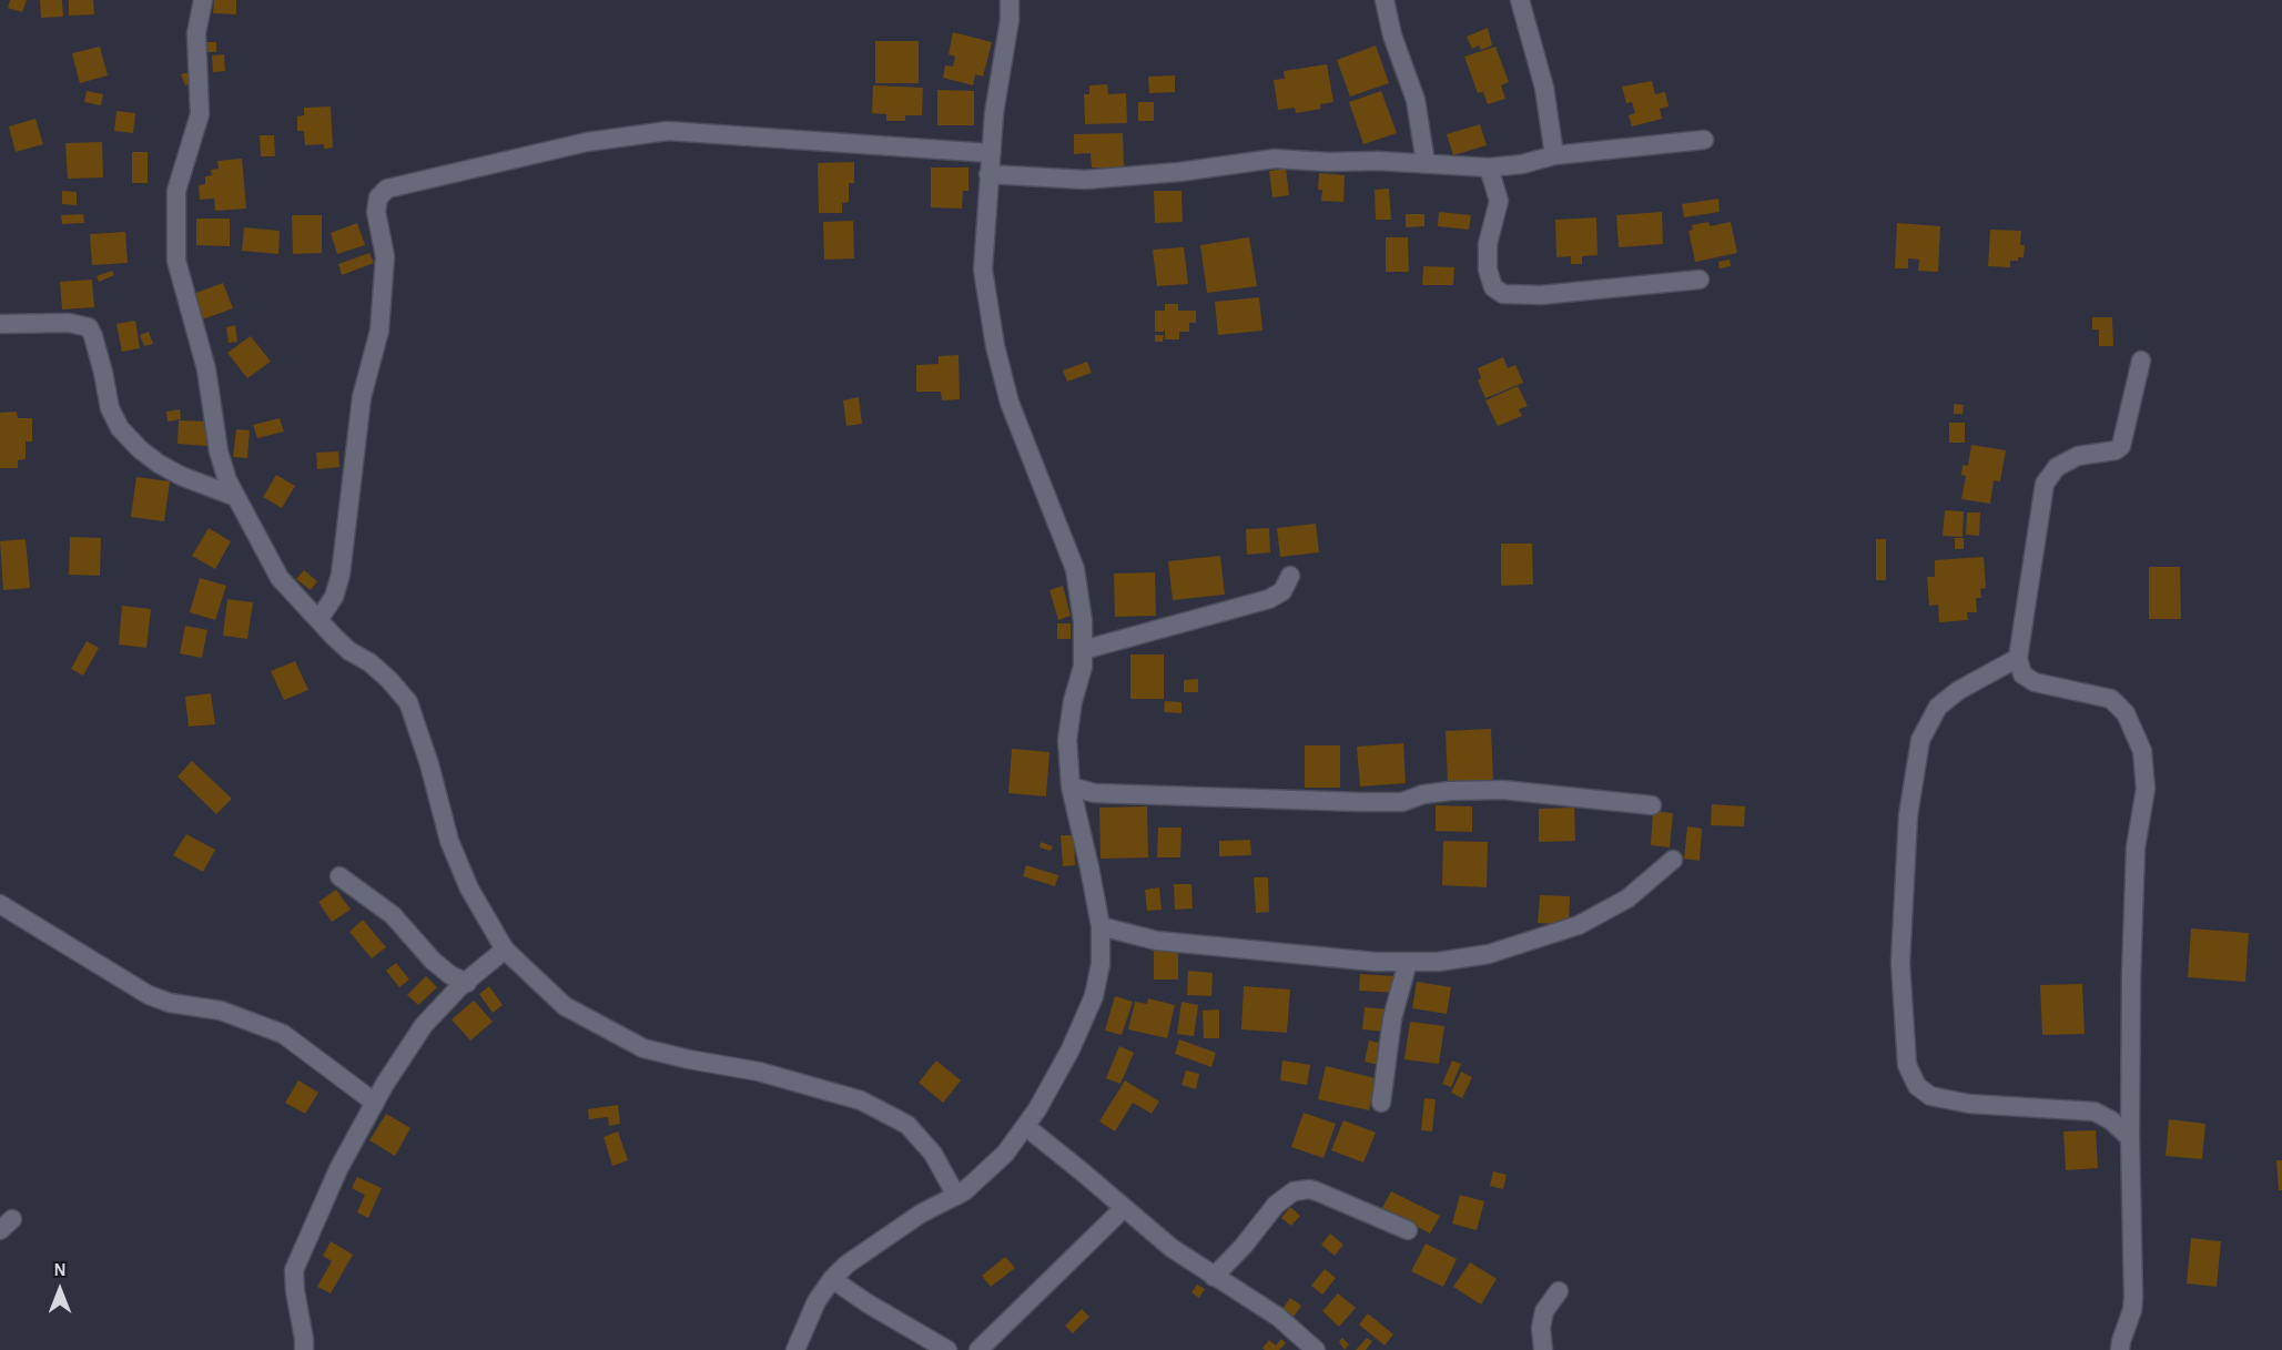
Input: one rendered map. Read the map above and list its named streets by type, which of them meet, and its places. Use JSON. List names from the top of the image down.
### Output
{
  "north": "top"
}
